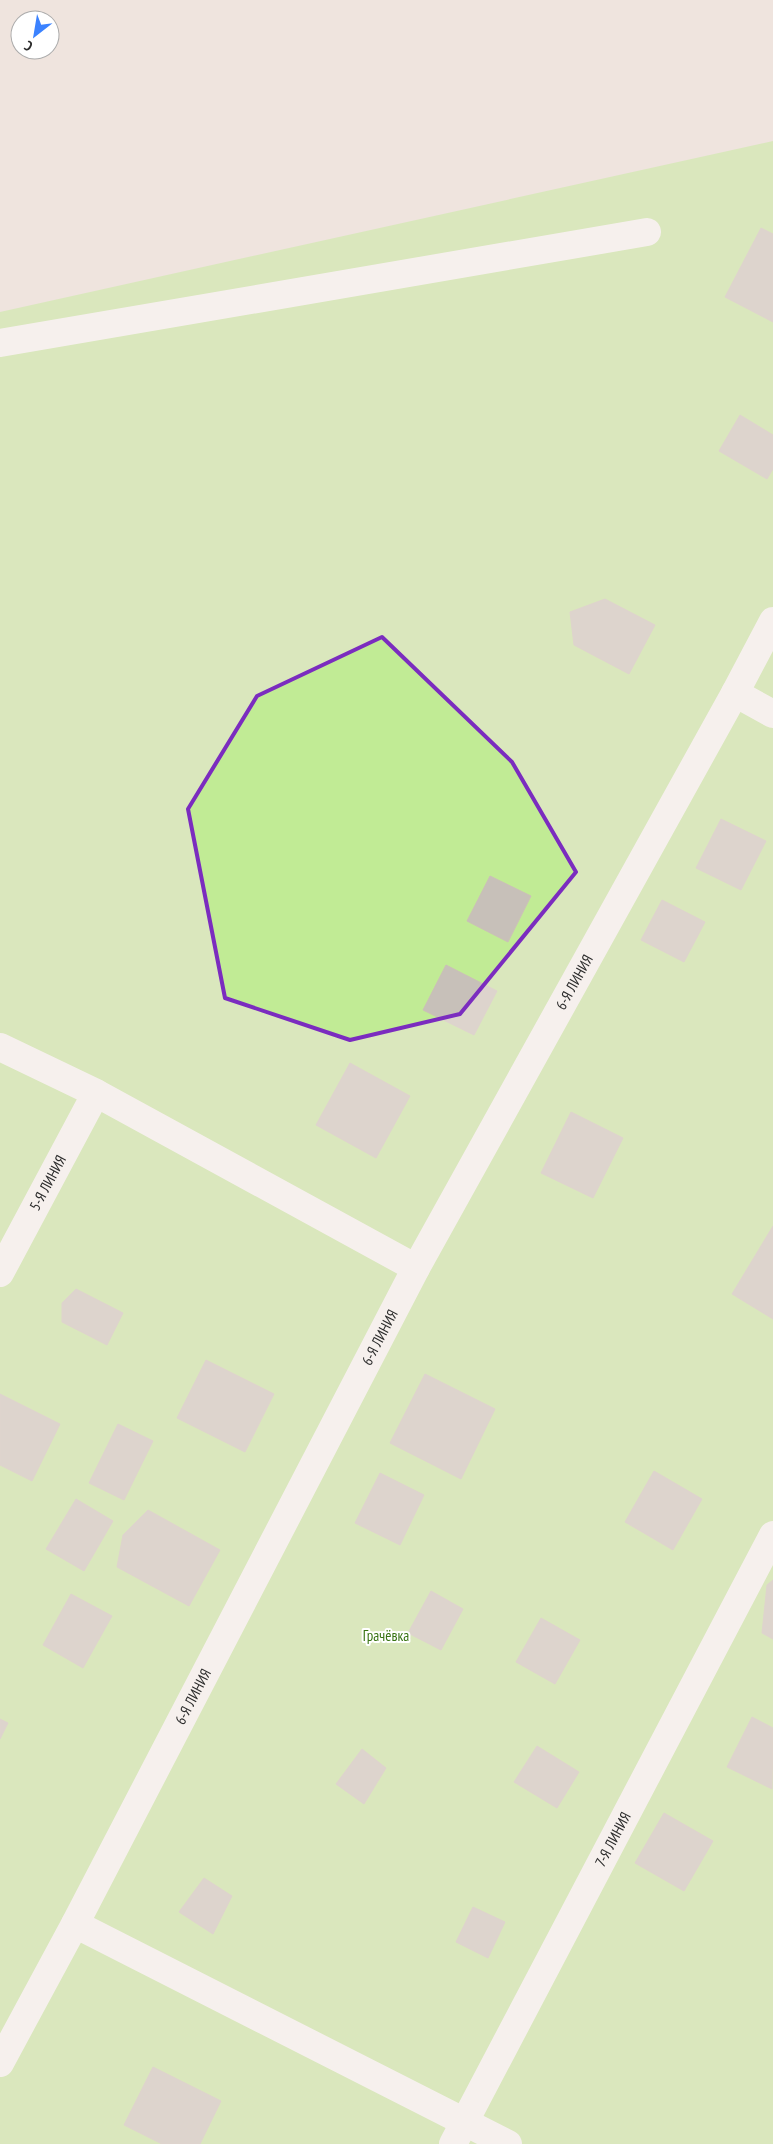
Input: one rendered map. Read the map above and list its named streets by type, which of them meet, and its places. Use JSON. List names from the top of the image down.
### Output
{
  "streets": {
    "street": ["6-Я ЛИНИЯ", "5-Я ЛИНИЯ", "7-Я ЛИНИЯ"]
  },
  "parks": ["Грачёвка"],
  "north": "bottom left"
}
